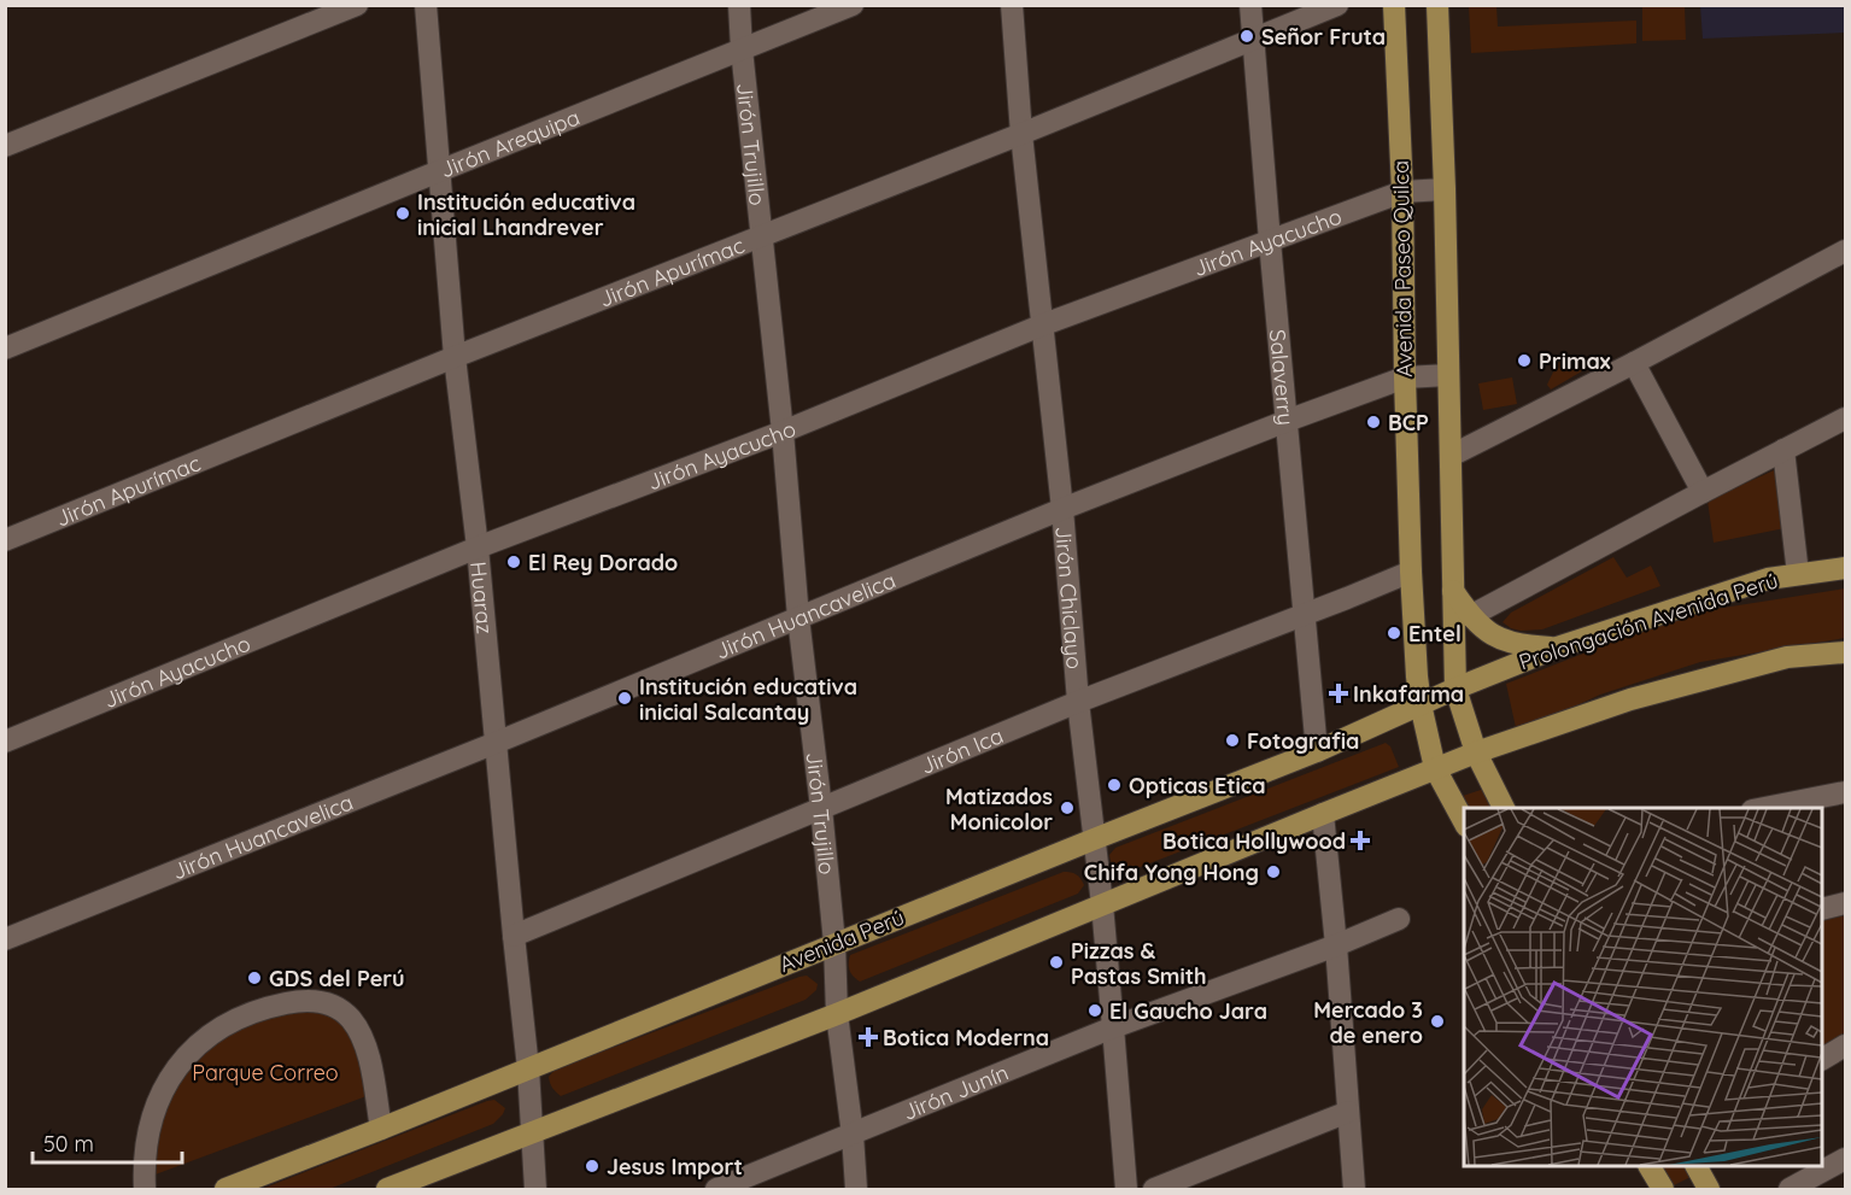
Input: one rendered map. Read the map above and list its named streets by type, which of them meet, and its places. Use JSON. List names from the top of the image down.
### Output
{
  "streets": {
    "main road": ["Avenida Paseo Quilca", "Prolongación Avenida Perú", "Avenida Perú"],
    "street": [
      "Jirón Arequipa",
      "Jirón Trujillo",
      "Jirón Ayacucho",
      "Jirón Apurímac",
      "Salaverry",
      "Huaraz",
      "Jirón Chiclayo",
      "Jirón Huancavelica",
      "Jirón Ica",
      "Jirón Junín"
    ]
  },
  "crossings": [
    ["Jirón Arequipa", "Jirón Trujillo"],
    ["Jirón Arequipa", "Huaraz"],
    ["Jirón Trujillo", "Jirón Ayacucho"],
    ["Jirón Trujillo", "Jirón Apurímac"],
    ["Jirón Trujillo", "Jirón Huancavelica"],
    ["Jirón Trujillo", "Jirón Ica"],
    ["Jirón Trujillo", "Avenida Perú"],
    ["Jirón Trujillo", "Jirón Junín"],
    ["Jirón Ayacucho", "Avenida Paseo Quilca"],
    ["Jirón Ayacucho", "Salaverry"],
    ["Jirón Ayacucho", "Huaraz"],
    ["Jirón Ayacucho", "Jirón Chiclayo"],
    ["Avenida Paseo Quilca", "Jirón Huancavelica"],
    ["Avenida Paseo Quilca", "Prolongación Avenida Perú"],
    ["Avenida Paseo Quilca", "Jirón Ica"],
    ["Avenida Paseo Quilca", "Avenida Perú"],
    ["Jirón Apurímac", "Salaverry"],
    ["Jirón Apurímac", "Huaraz"],
    ["Jirón Apurímac", "Jirón Chiclayo"],
    ["Salaverry", "Jirón Huancavelica"],
    ["Salaverry", "Jirón Ica"],
    ["Salaverry", "Avenida Perú"],
    ["Huaraz", "Jirón Huancavelica"],
    ["Huaraz", "Jirón Ica"],
    ["Huaraz", "Avenida Perú"],
    ["Jirón Chiclayo", "Jirón Huancavelica"],
    ["Jirón Chiclayo", "Jirón Ica"],
    ["Jirón Chiclayo", "Avenida Perú"],
    ["Jirón Chiclayo", "Jirón Junín"],
    ["Prolongación Avenida Perú", "Avenida Perú"]
  ],
  "parks": ["Parque Correo"],
  "places": {
    "other": [
      "Señor Fruta",
      "Institución educativa inicial Lhandrever",
      "Primax",
      "BCP",
      "El Rey Dorado",
      "Entel",
      "Institución educativa inicial Salcantay",
      "Fotografia",
      "Opticas Etica",
      "Matizados Monicolor",
      "Chifa Yong Hong",
      "Pizzas & Pastas Smith",
      "GDS del Perú",
      "El Gaucho Jara",
      "Mercado 3 de enero",
      "Jesus Import"
    ],
    "health": ["Inkafarma", "Botica Hollywood", "Botica Moderna"]
  },
  "scale_bar": "50 m"
}
